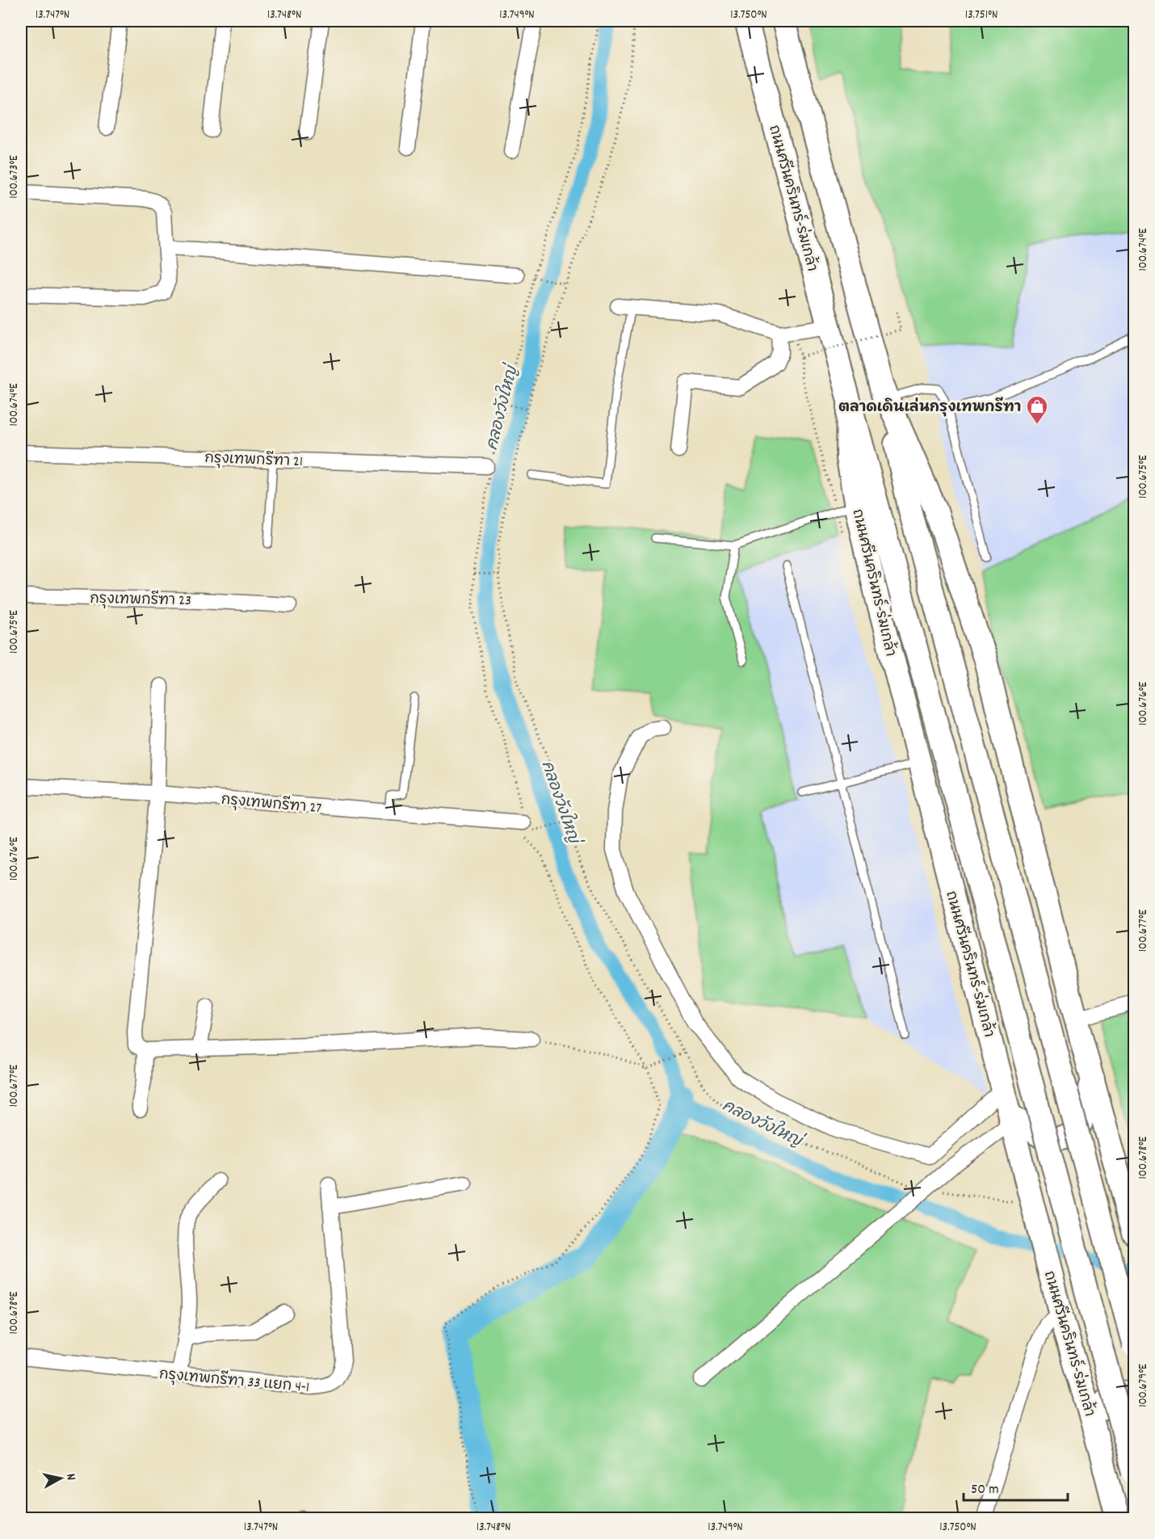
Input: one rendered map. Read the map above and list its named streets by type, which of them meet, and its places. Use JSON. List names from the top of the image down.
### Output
{
  "streets": {
    "main road": ["ถนนศรีนครินทร์-ร่มเกล้า"],
    "street": [
      "กรุงเทพกรีฑา 21",
      "กรุงเทพกรีฑา 23",
      "กรุงเทพกรีฑา 27",
      "กรุงเทพกรีฑา 33 แยก 4-1"
    ]
  },
  "water": ["คลองวังใหญ่"],
  "places": {
    "shop": ["ตลาดเดินเล่นกรุงเทพกรีฑา"]
  },
  "scale_bar": "50 m",
  "north": "right",
  "coordinates": [
    "13.747°N",
    "13.748°N",
    "13.749°N",
    "13.750°N",
    "13.751°N",
    "100.673°E",
    "100.674°E",
    "100.675°E",
    "100.676°E",
    "100.677°E",
    "100.678°E",
    "100.679°E"
  ]
}
